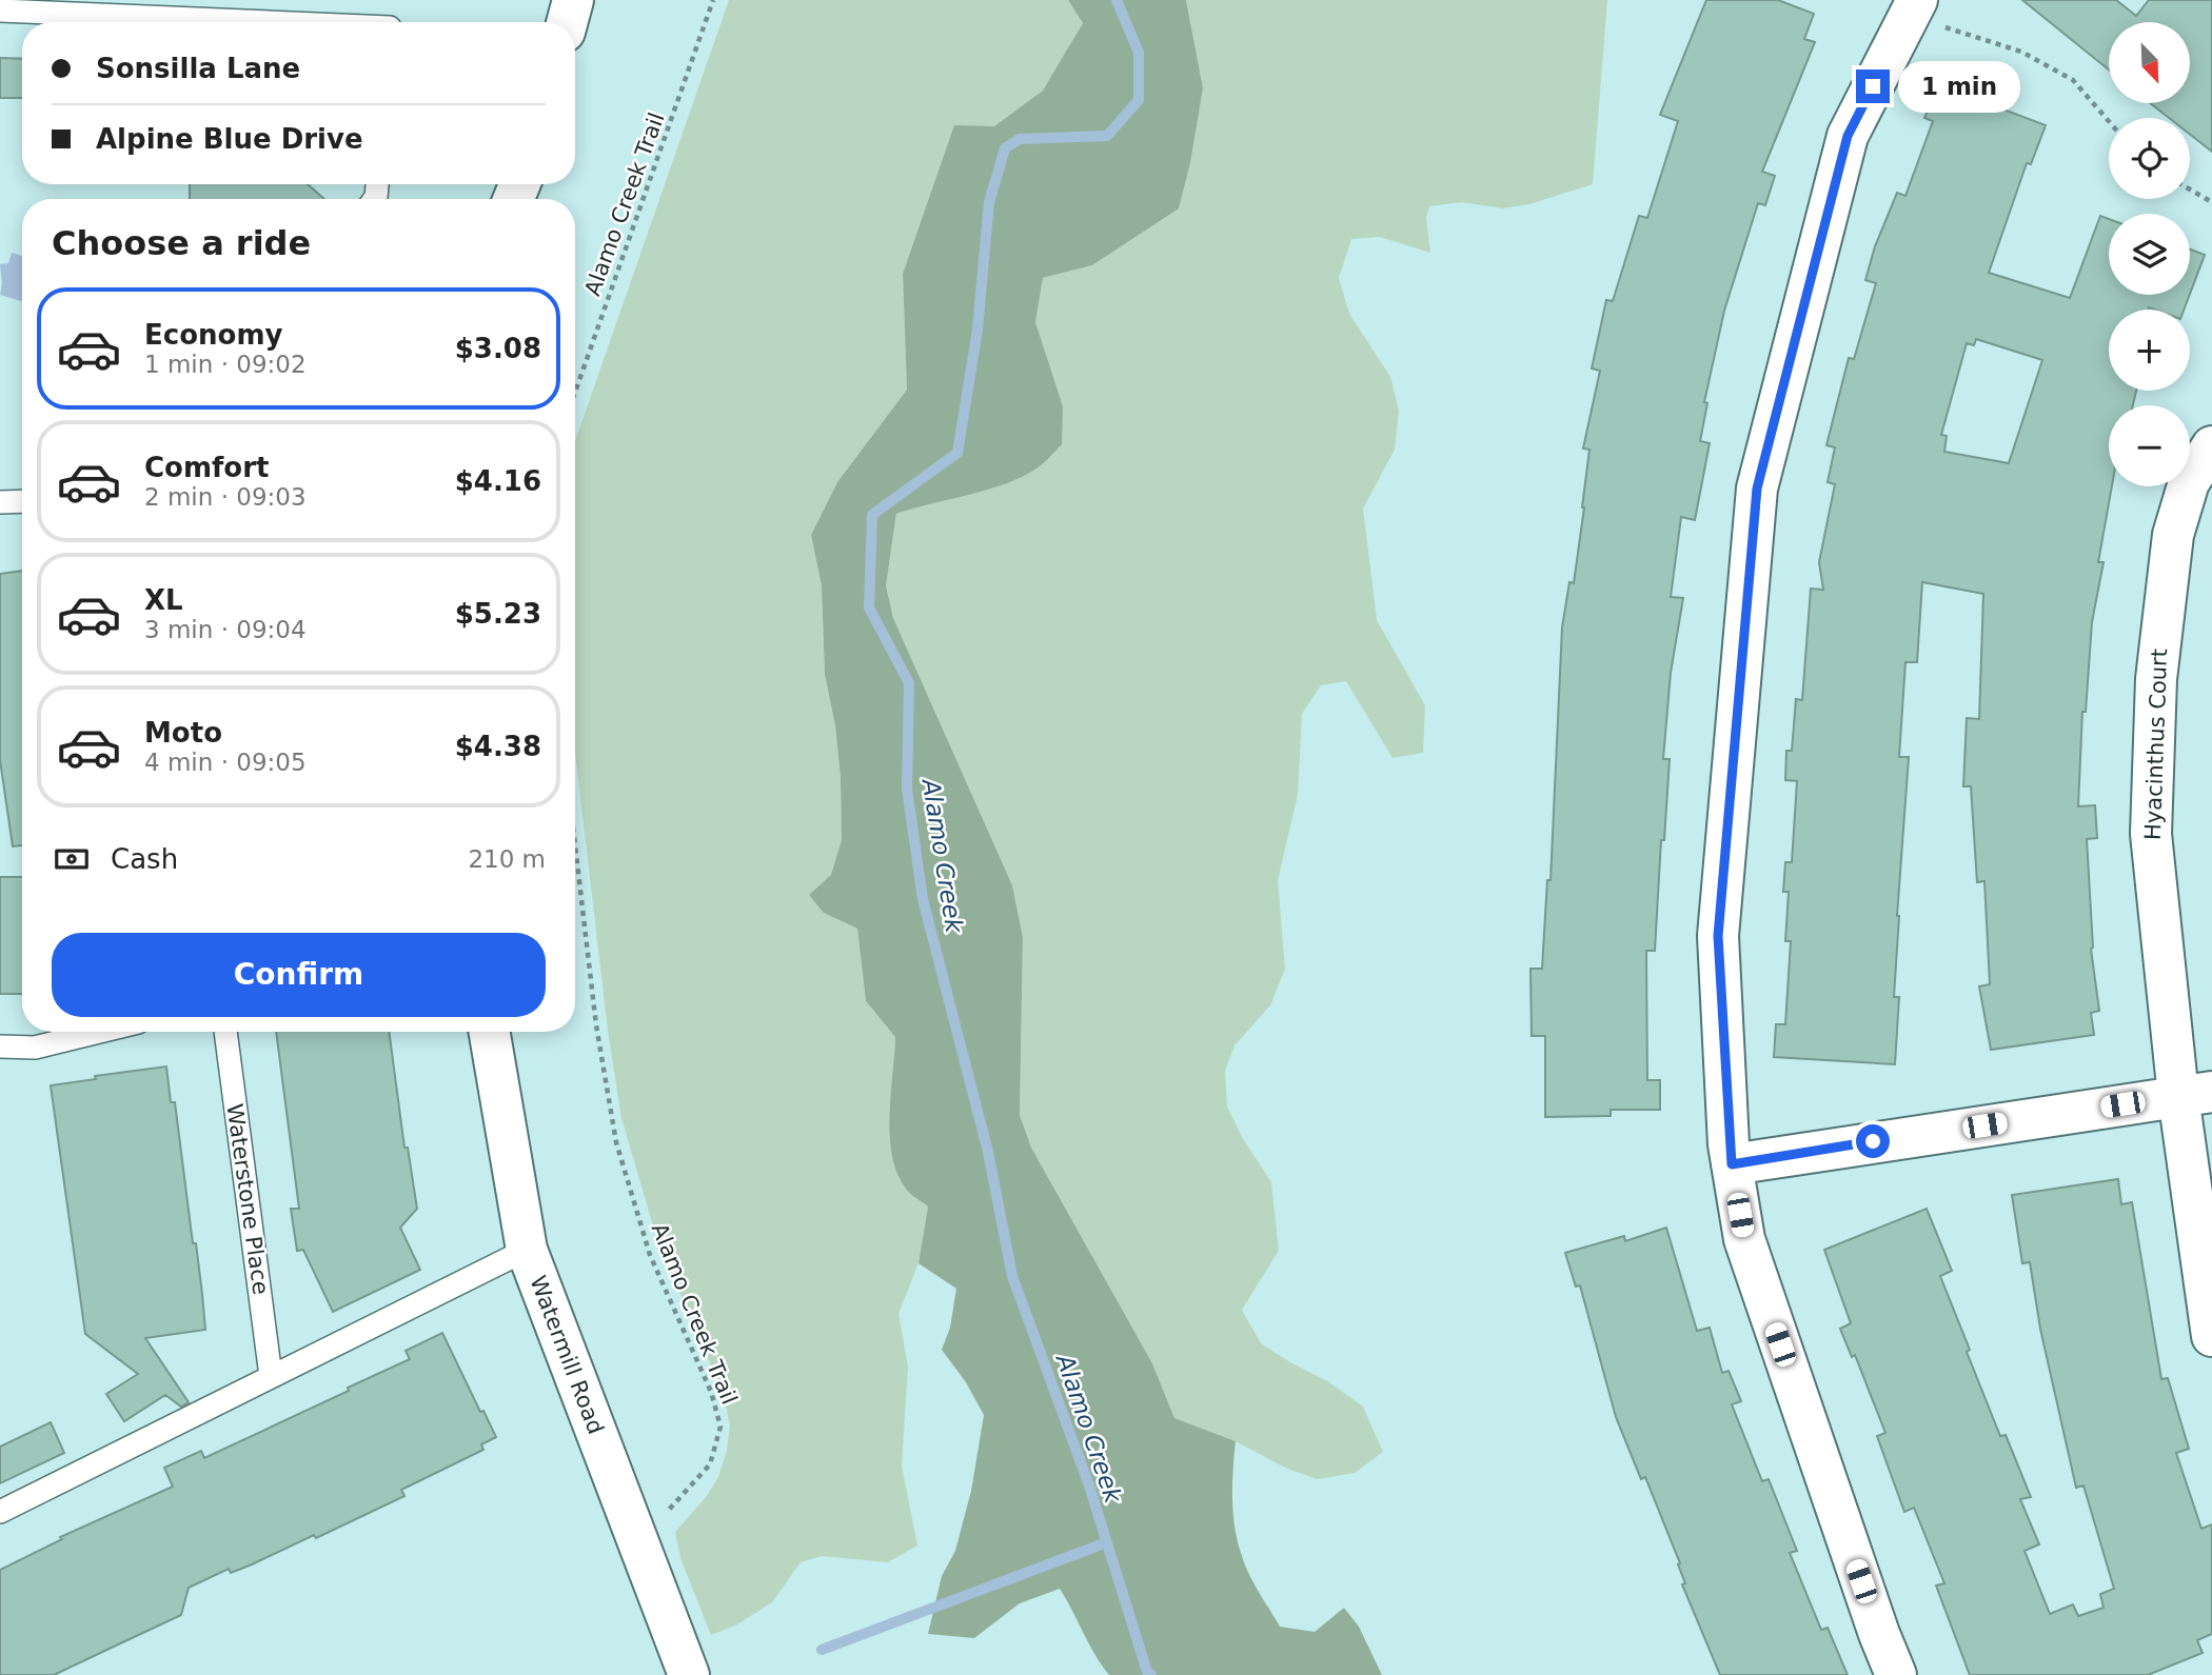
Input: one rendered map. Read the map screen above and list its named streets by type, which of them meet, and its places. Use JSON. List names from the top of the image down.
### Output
{
  "streets": {
    "street": ["Hyacinthus Court", "Watermill Road"],
    "lane": ["Waterstone Place"],
    "path": ["Alamo Creek Trail"]
  },
  "water": ["Alamo Creek"],
  "north": "bottom right",
  "page": {
    "map_buttons": ["+", "−"],
    "banner": ["Sonsilla Lane", "Alpine Blue Drive"],
    "bubble": "1 min",
    "heading": "Choose a ride",
    "list": [
      {
        "name": "Economy",
        "note": "1 min · 09:02",
        "value": "$3.08"
      },
      {
        "name": "Comfort",
        "note": "2 min · 09:03",
        "value": "$4.16"
      },
      {
        "name": "XL",
        "note": "3 min · 09:04",
        "value": "$5.23"
      },
      {
        "name": "Moto",
        "note": "4 min · 09:05",
        "value": "$4.38"
      }
    ],
    "pay": ["Cash", "210 m"],
    "buttons": "Confirm"
  }
}
